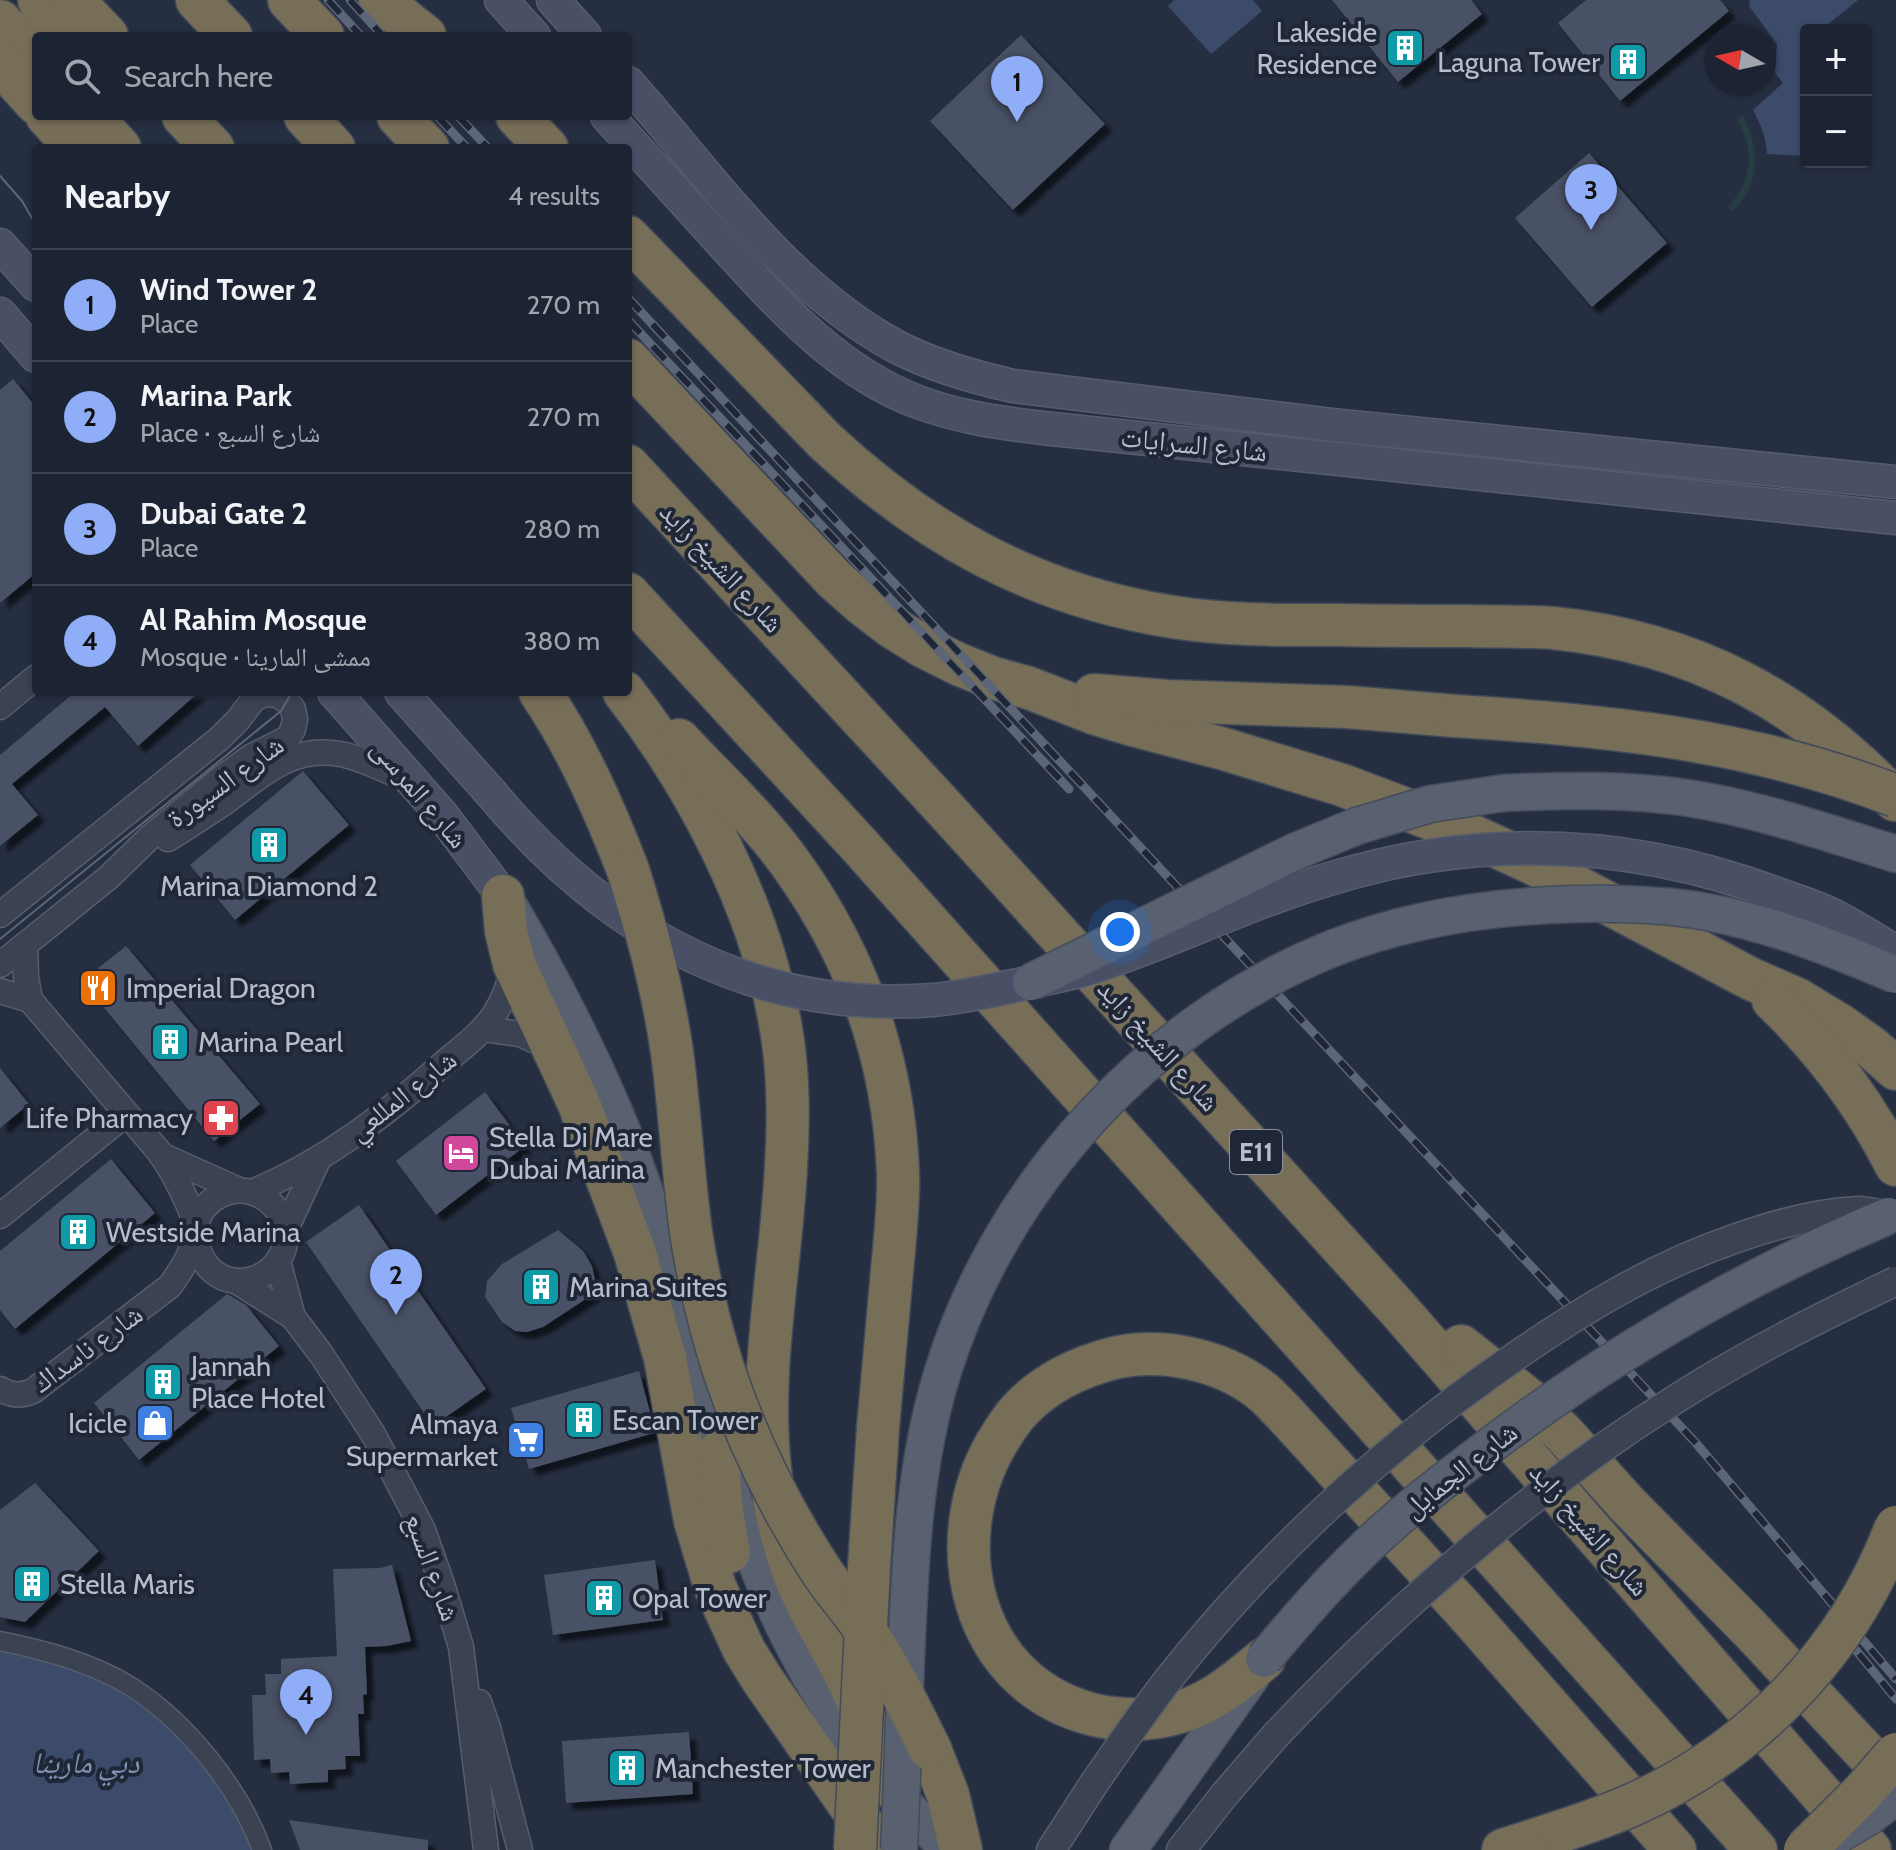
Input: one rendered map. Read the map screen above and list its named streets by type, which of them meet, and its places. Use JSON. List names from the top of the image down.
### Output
{
  "streets": {
    "highway": ["شارع الشيخ زايد", "E11"],
    "main road": ["شارع السرايات", "شارع المرسى", "شارع الجمايل"],
    "street": [
      "شارع السيورة",
      "شارع المللعي",
      "شارع ناسداك",
      "شارع السبع"
    ]
  },
  "crossings": [
    ["شارع السيورة", "شارع المرسى"],
    ["شارع المللعي", "شارع ناسداك"],
    ["شارع المللعي", "شارع السبع"],
    ["شارع ناسداك", "شارع السبع"]
  ],
  "water": ["دبي مارينا"],
  "places": {
    "building": [
      "Lakeside Residence",
      "Laguna Tower",
      "Marina Diamond 2",
      "Marina Pearl",
      "Westside Marina",
      "Marina Suites",
      "Jannah Place Hotel",
      "Escan Tower",
      "Stella Maris",
      "Opal Tower",
      "Manchester Tower"
    ],
    "restaurant": ["Imperial Dragon"],
    "pharmacy": ["Life Pharmacy"],
    "hotel": ["Stella Di Mare Dubai Marina"],
    "shop": ["Icicle"],
    "supermarket": ["Almaya Supermarket"]
  },
  "north": "left",
  "page": {
    "map_buttons": ["+", "−"],
    "search": "Search here",
    "pins": [
      "1",
      "3",
      "2",
      "4"
    ],
    "heading": ["Nearby", "4 results"],
    "list": [
      {
        "mark": "1",
        "name": "Wind Tower 2",
        "note": "Place",
        "value": "270 m"
      },
      {
        "mark": "2",
        "name": "Marina Park",
        "note": "Place · شارع السبع",
        "value": "270 m"
      },
      {
        "mark": "3",
        "name": "Dubai Gate 2",
        "note": "Place",
        "value": "280 m"
      },
      {
        "mark": "4",
        "name": "Al Rahim Mosque",
        "note": "Mosque · ممشى المارينا",
        "value": "380 m"
      }
    ]
  }
}
